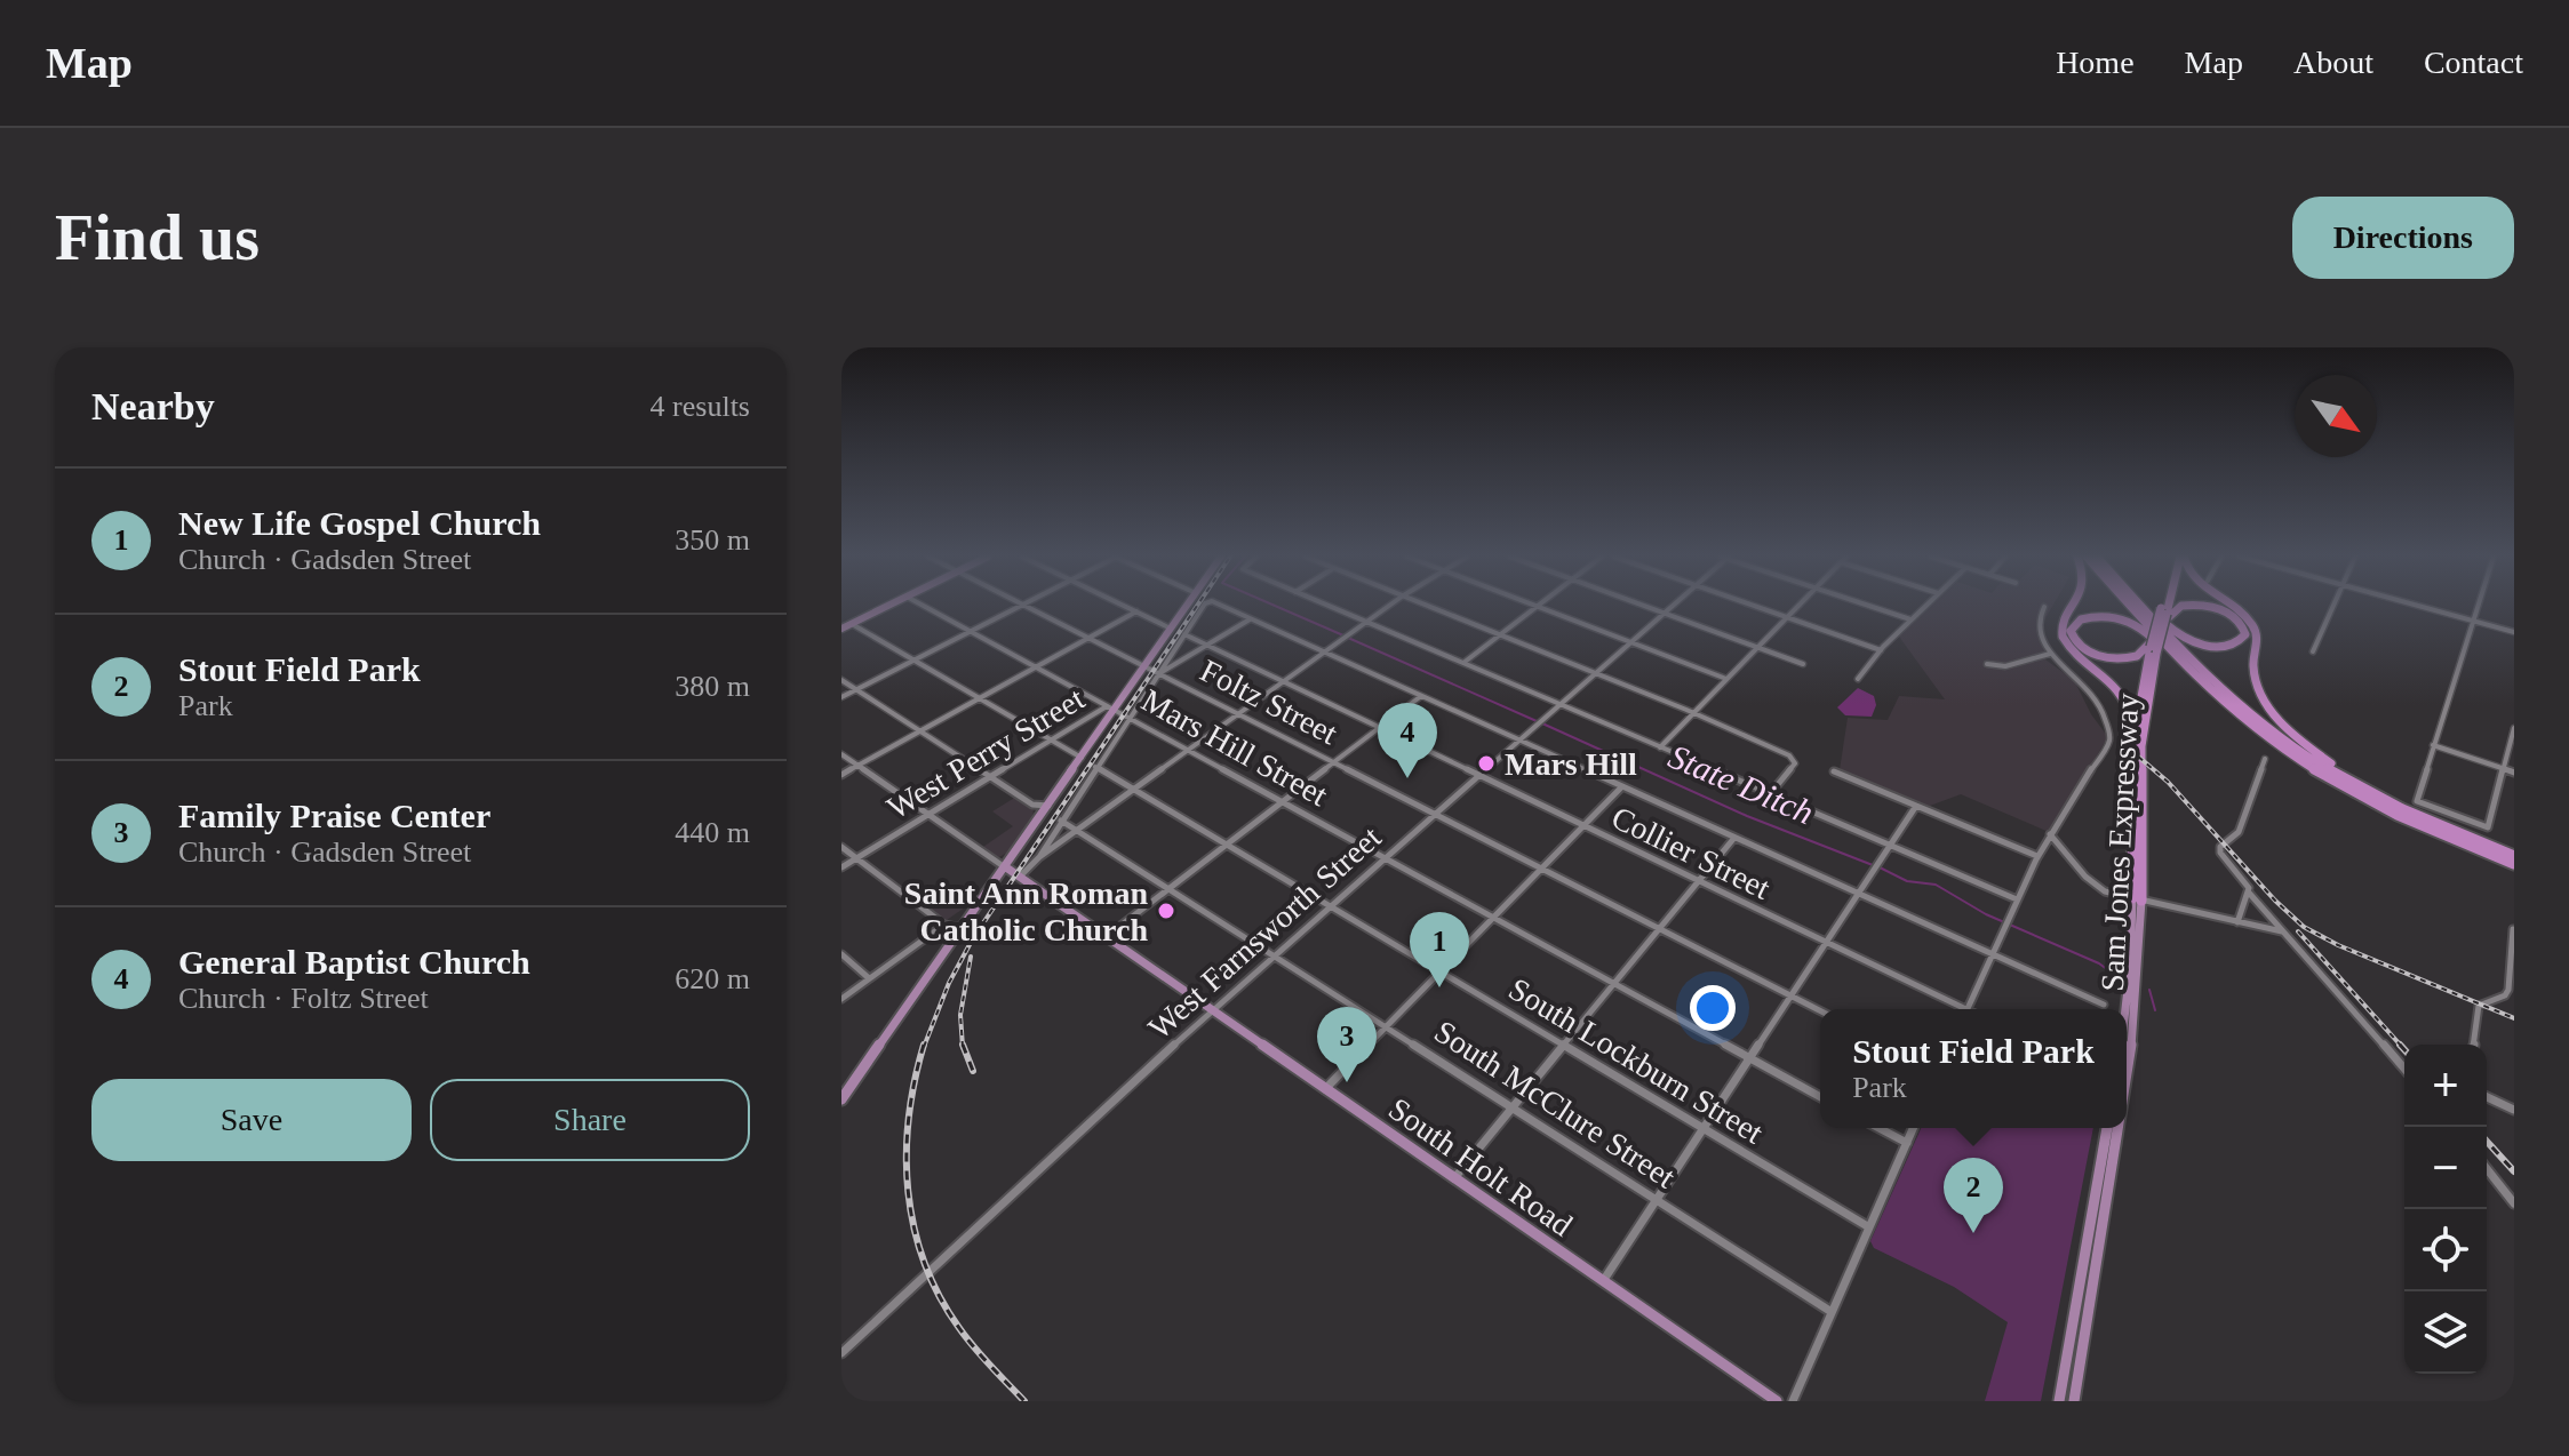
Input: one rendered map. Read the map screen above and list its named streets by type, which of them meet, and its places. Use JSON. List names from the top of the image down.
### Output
{
  "streets": {
    "highway": ["Sam Jones Expressway"],
    "main road": ["South Holt Road"],
    "street": [
      "Foltz Street",
      "Mars Hill Street",
      "West Perry Street",
      "Collier Street",
      "West Farnsworth Street",
      "South Lockburn Street",
      "South McClure Street"
    ]
  },
  "crossings": [
    ["Foltz Street", "West Farnsworth Street"],
    ["Mars Hill Street", "West Perry Street"],
    ["Mars Hill Street", "West Farnsworth Street"],
    ["West Perry Street", "South Holt Road"],
    ["Collier Street", "West Farnsworth Street"],
    ["West Farnsworth Street", "South Lockburn Street"],
    ["West Farnsworth Street", "South McClure Street"],
    ["West Farnsworth Street", "South Holt Road"]
  ],
  "water": ["State Ditch"],
  "places": ["Mars Hill", "Saint Ann Roman Catholic Church"],
  "north": "bottom right",
  "page": {
    "header": "Map",
    "nav": [
      "Home",
      "Map",
      "About",
      "Contact"
    ],
    "buttons": [
      "Directions",
      ["Save", "Share"]
    ],
    "title": "Find us",
    "heading": ["Nearby", "4 results"],
    "list": [
      {
        "mark": "1",
        "name": "New Life Gospel Church",
        "note": "Church · Gadsden Street",
        "value": "350 m"
      },
      {
        "mark": "2",
        "name": "Stout Field Park",
        "note": "Park",
        "value": "380 m"
      },
      {
        "mark": "3",
        "name": "Family Praise Center",
        "note": "Church · Gadsden Street",
        "value": "440 m"
      },
      {
        "mark": "4",
        "name": "General Baptist Church",
        "note": "Church · Foltz Street",
        "value": "620 m"
      }
    ],
    "pins": [
      "4",
      "1",
      "3",
      "2"
    ],
    "popup": ["Stout Field Park", "Park"],
    "map_buttons": ["+", "−"]
  }
}
